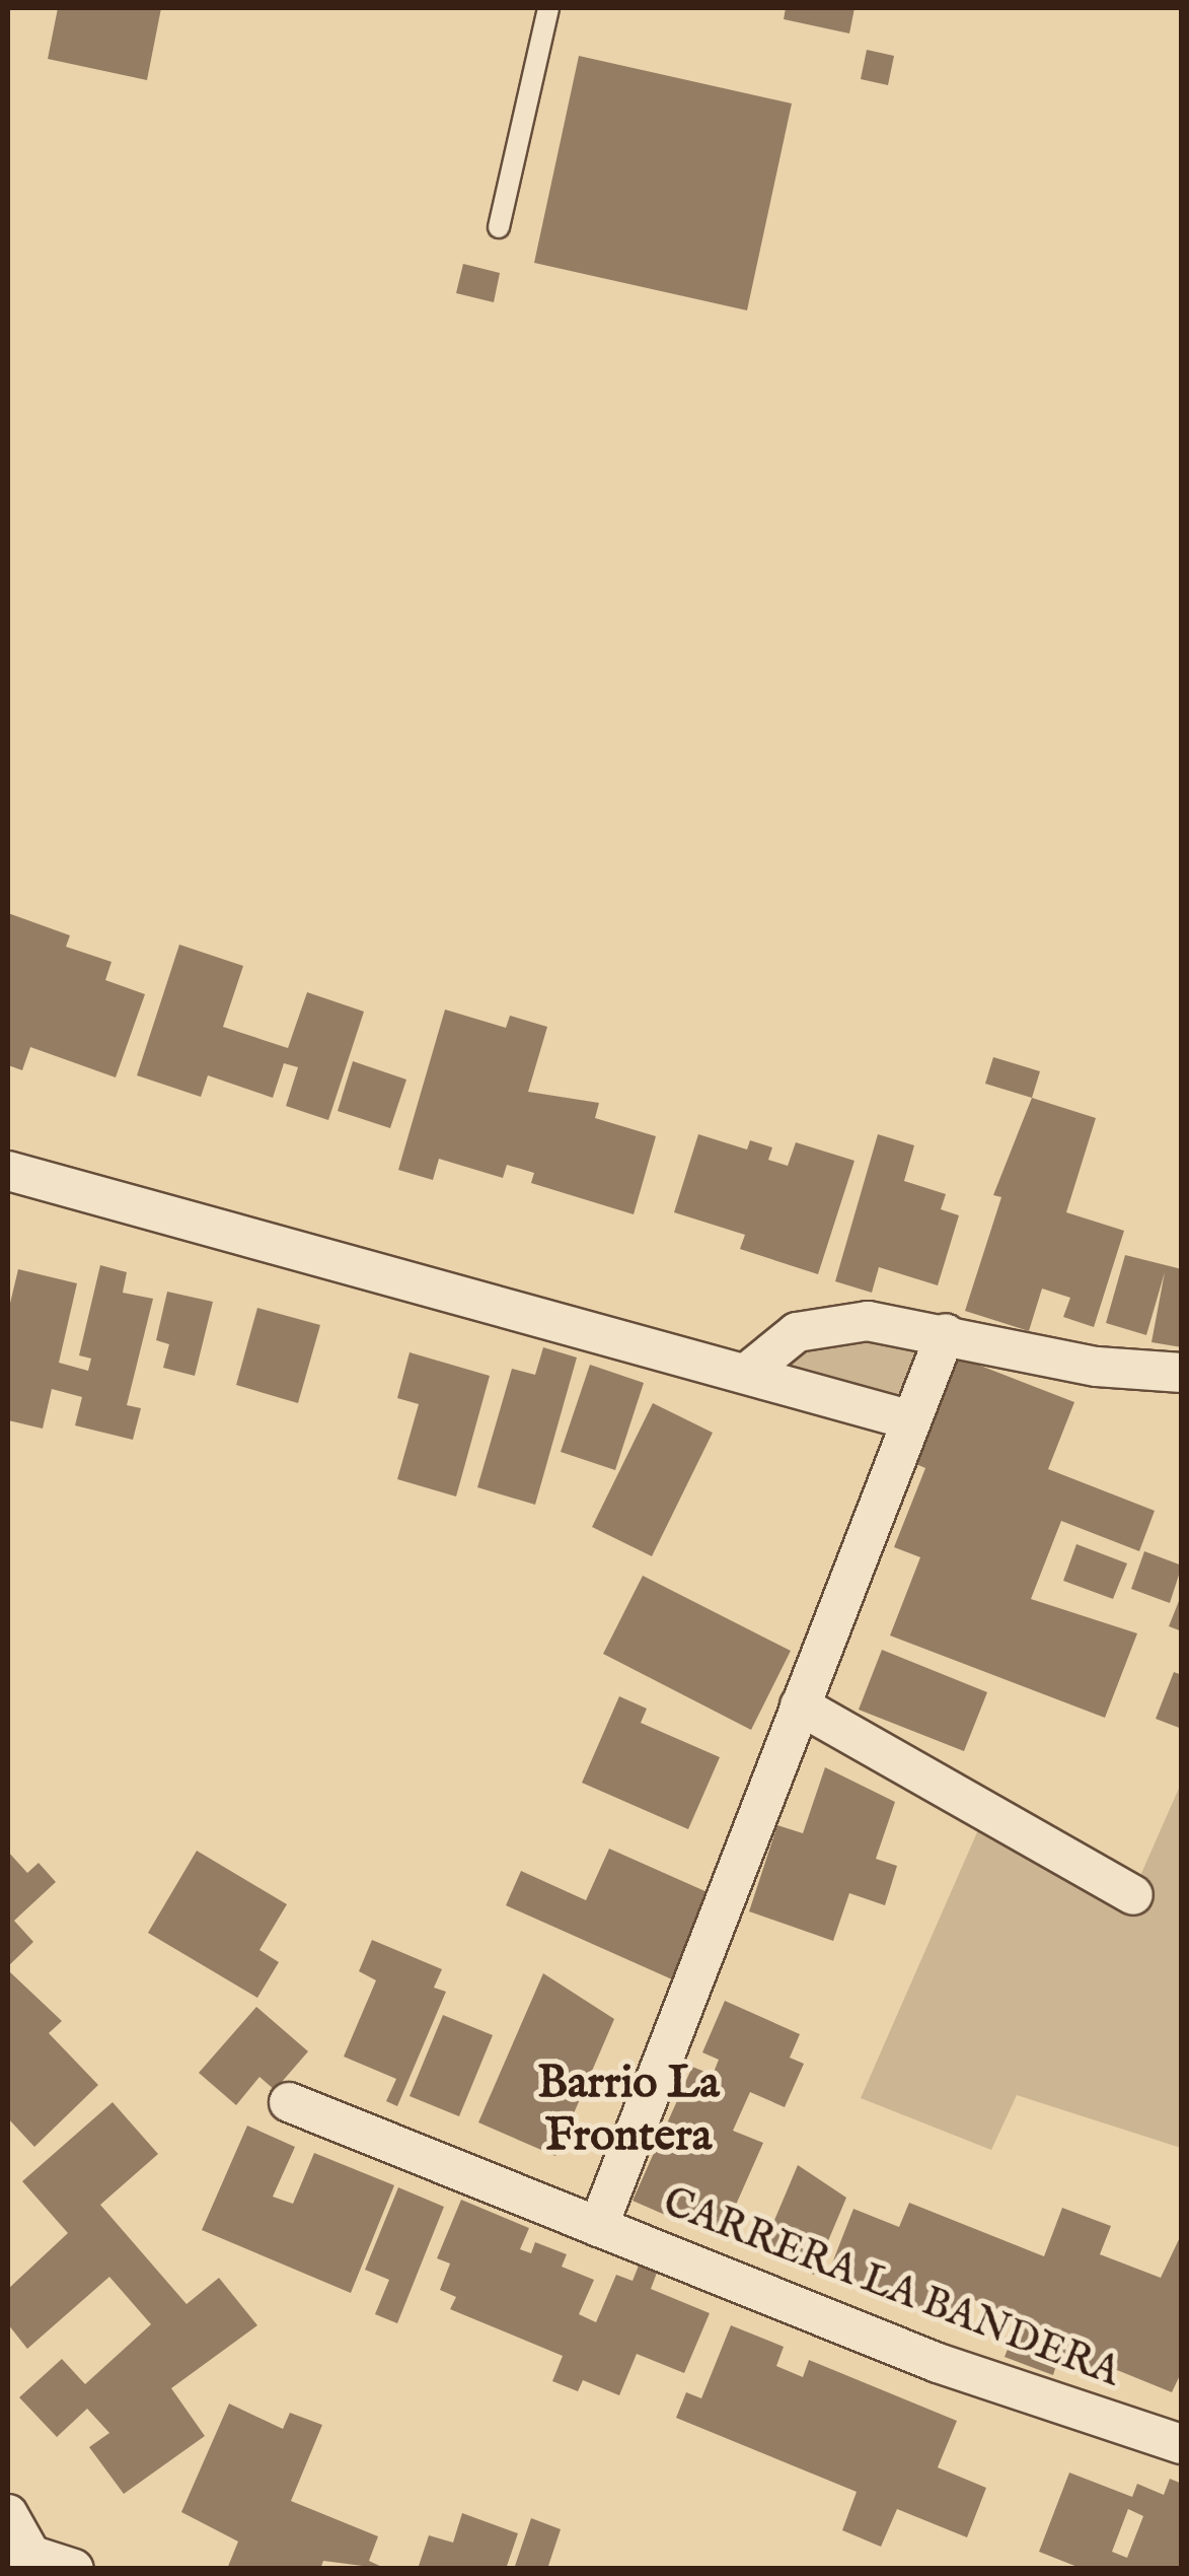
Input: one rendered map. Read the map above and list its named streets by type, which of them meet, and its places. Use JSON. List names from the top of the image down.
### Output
{
  "streets": {
    "street": ["CARRERA LA BANDERA"]
  },
  "districts": ["Barrio La Frontera"]
}
